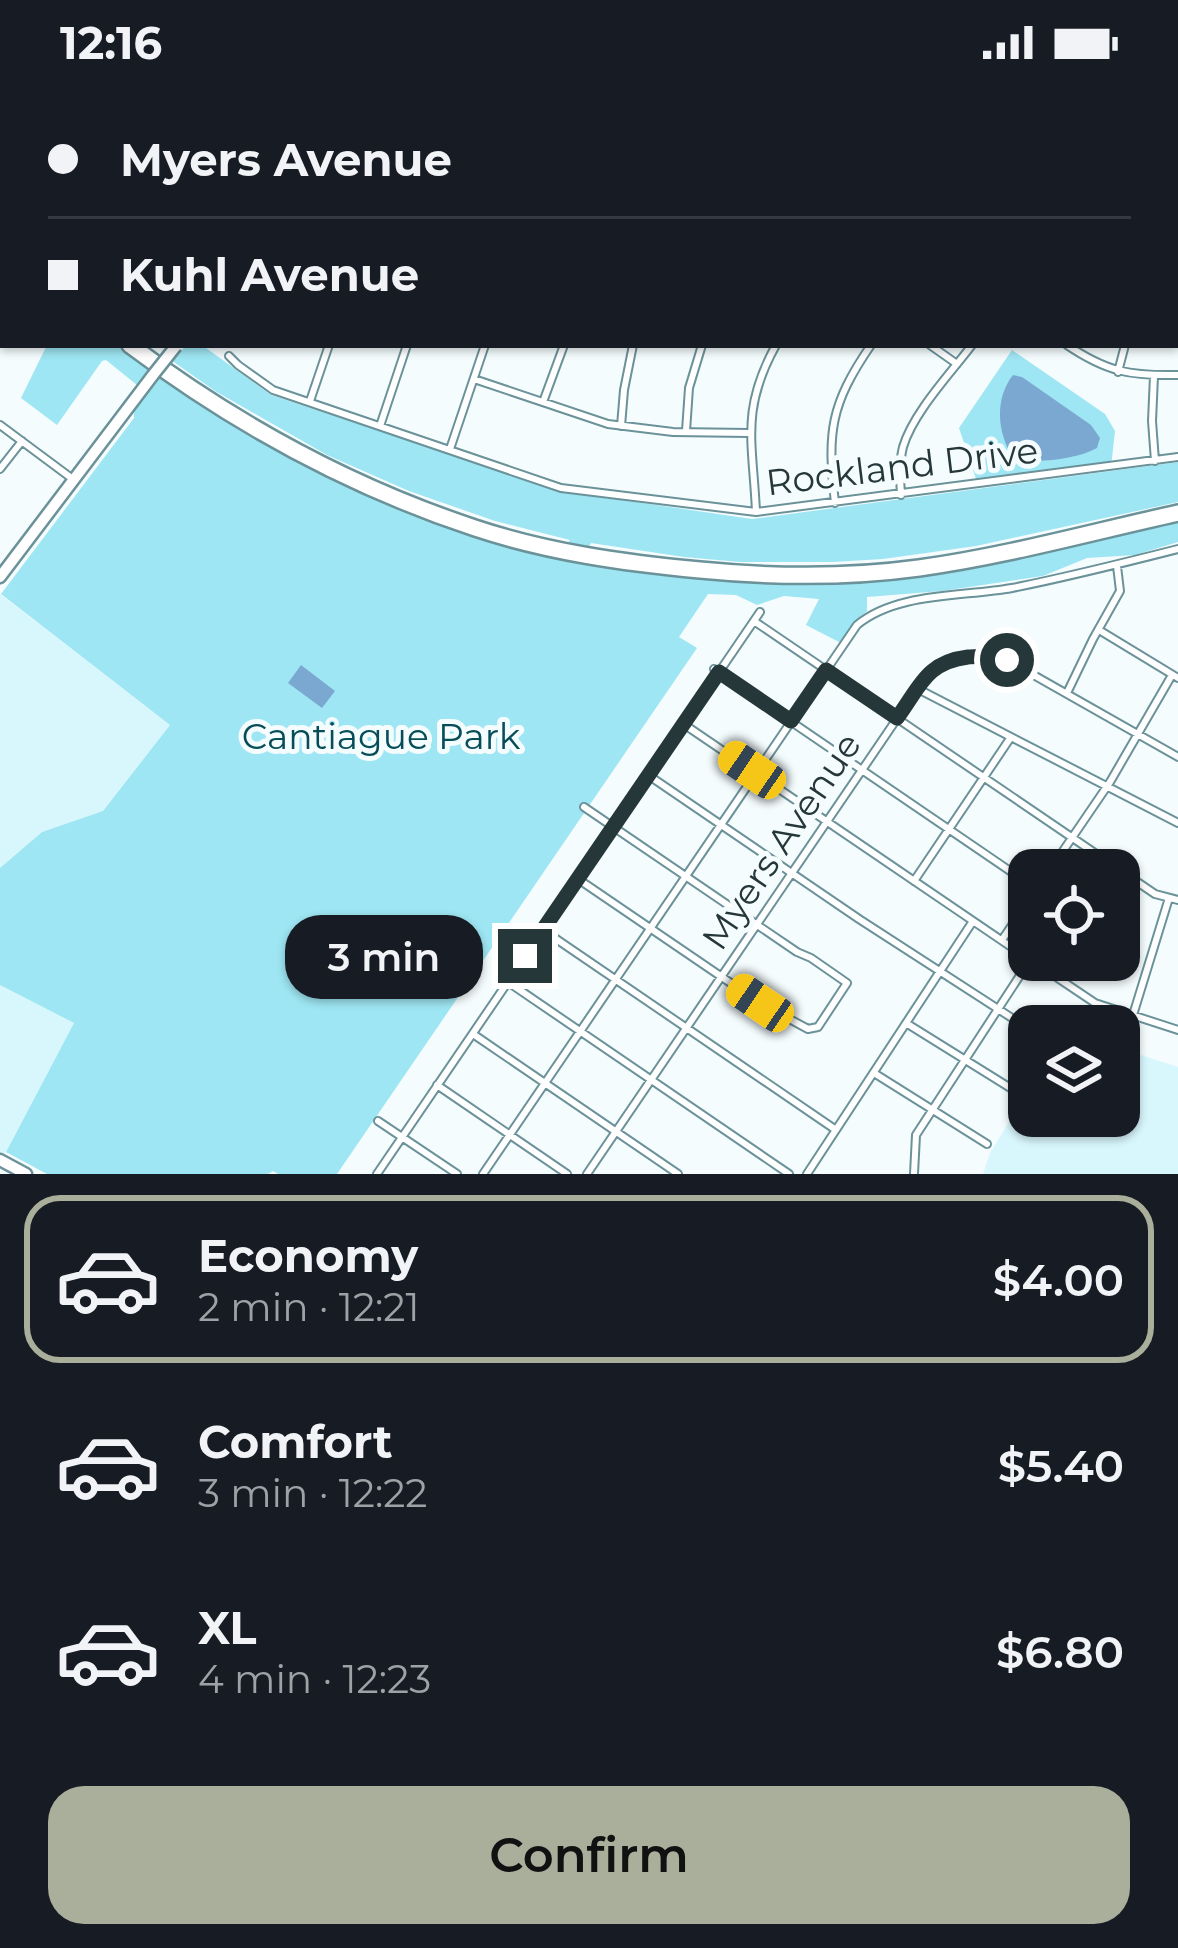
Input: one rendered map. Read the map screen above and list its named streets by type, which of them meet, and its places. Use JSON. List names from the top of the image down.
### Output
{
  "streets": {
    "street": ["Rockland Drive", "Myers Avenue"]
  },
  "parks": ["Cantiague Park"],
  "page": {
    "status": "12:16",
    "banner": ["Myers Avenue", "Kuhl Avenue"],
    "bubble": "3 min",
    "list": [
      {
        "name": "Economy",
        "note": "2 min · 12:21",
        "value": "$4.00"
      },
      {
        "name": "Comfort",
        "note": "3 min · 12:22",
        "value": "$5.40"
      },
      {
        "name": "XL",
        "note": "4 min · 12:23",
        "value": "$6.80"
      }
    ],
    "buttons": "Confirm"
  }
}
